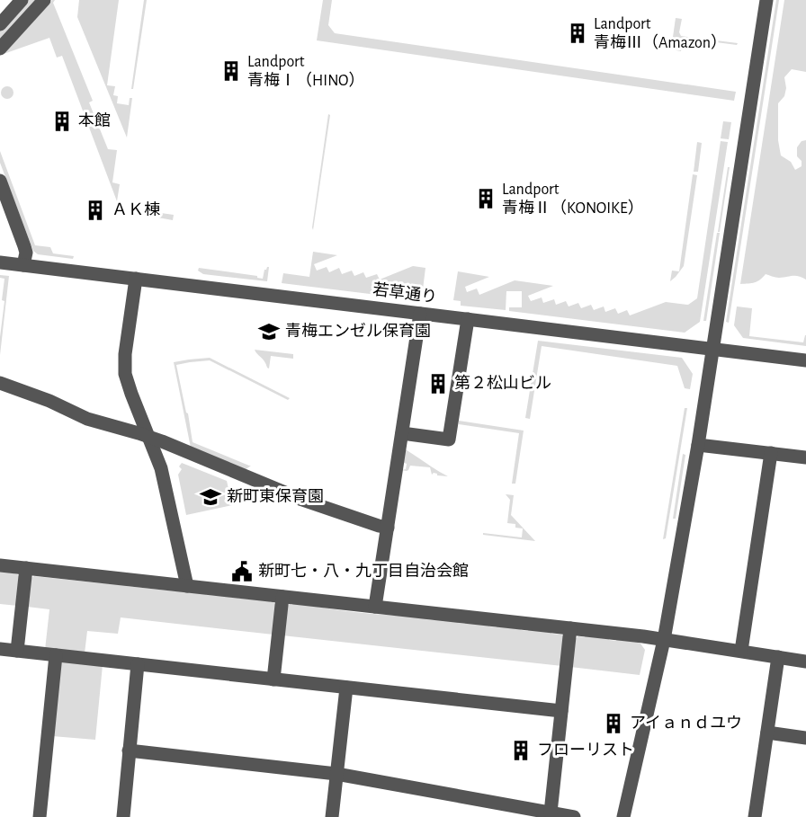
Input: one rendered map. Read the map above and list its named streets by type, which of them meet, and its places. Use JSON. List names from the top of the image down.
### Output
{
  "streets": {
    "street": ["若草通り"]
  },
  "places": {
    "building": [
      "Landport 青梅Ⅲ（Amazon）",
      "Landport 青梅Ⅰ（HINO）",
      "本館",
      "Landport 青梅Ⅱ（KONOIKE）",
      "ＡＫ棟",
      "第２松山ビル",
      "アイａｎｄユウ",
      "フローリスト"
    ],
    "school or university": ["青梅エンゼル保育園", "新町東保育園"],
    "public building": ["新町七・八・九丁目自治会館"]
  }
}
